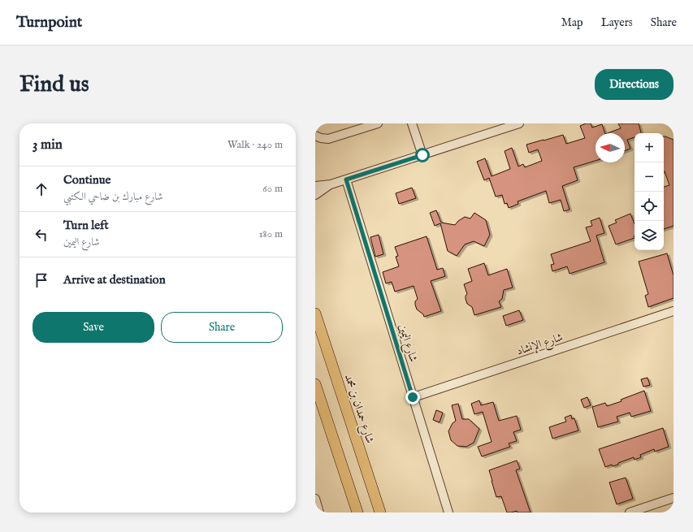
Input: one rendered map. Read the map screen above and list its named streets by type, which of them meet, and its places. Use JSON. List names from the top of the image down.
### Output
{
  "streets": {
    "main road": ["شارع حمدان بن محمد"],
    "street": ["شارع اليمين", "شارع الإنشاد"]
  },
  "crossings": [
    ["شارع اليمين", "شارع الإنشاد"]
  ],
  "north": "left",
  "page": {
    "header": "Turnpoint",
    "nav": ["Map", "Layers", "Share"],
    "buttons": [
      "Directions",
      ["Save", "Share"]
    ],
    "title": "Find us",
    "heading": ["3 min", "Walk · 240 m"],
    "map_buttons": ["+", "−"],
    "list": [
      ["Continue", "شارع مبارك بن ضاحي الكتبي", "60 m"],
      ["Turn left", "شارع اليمين", "180 m"],
      "Arrive at destination"
    ]
  }
}
